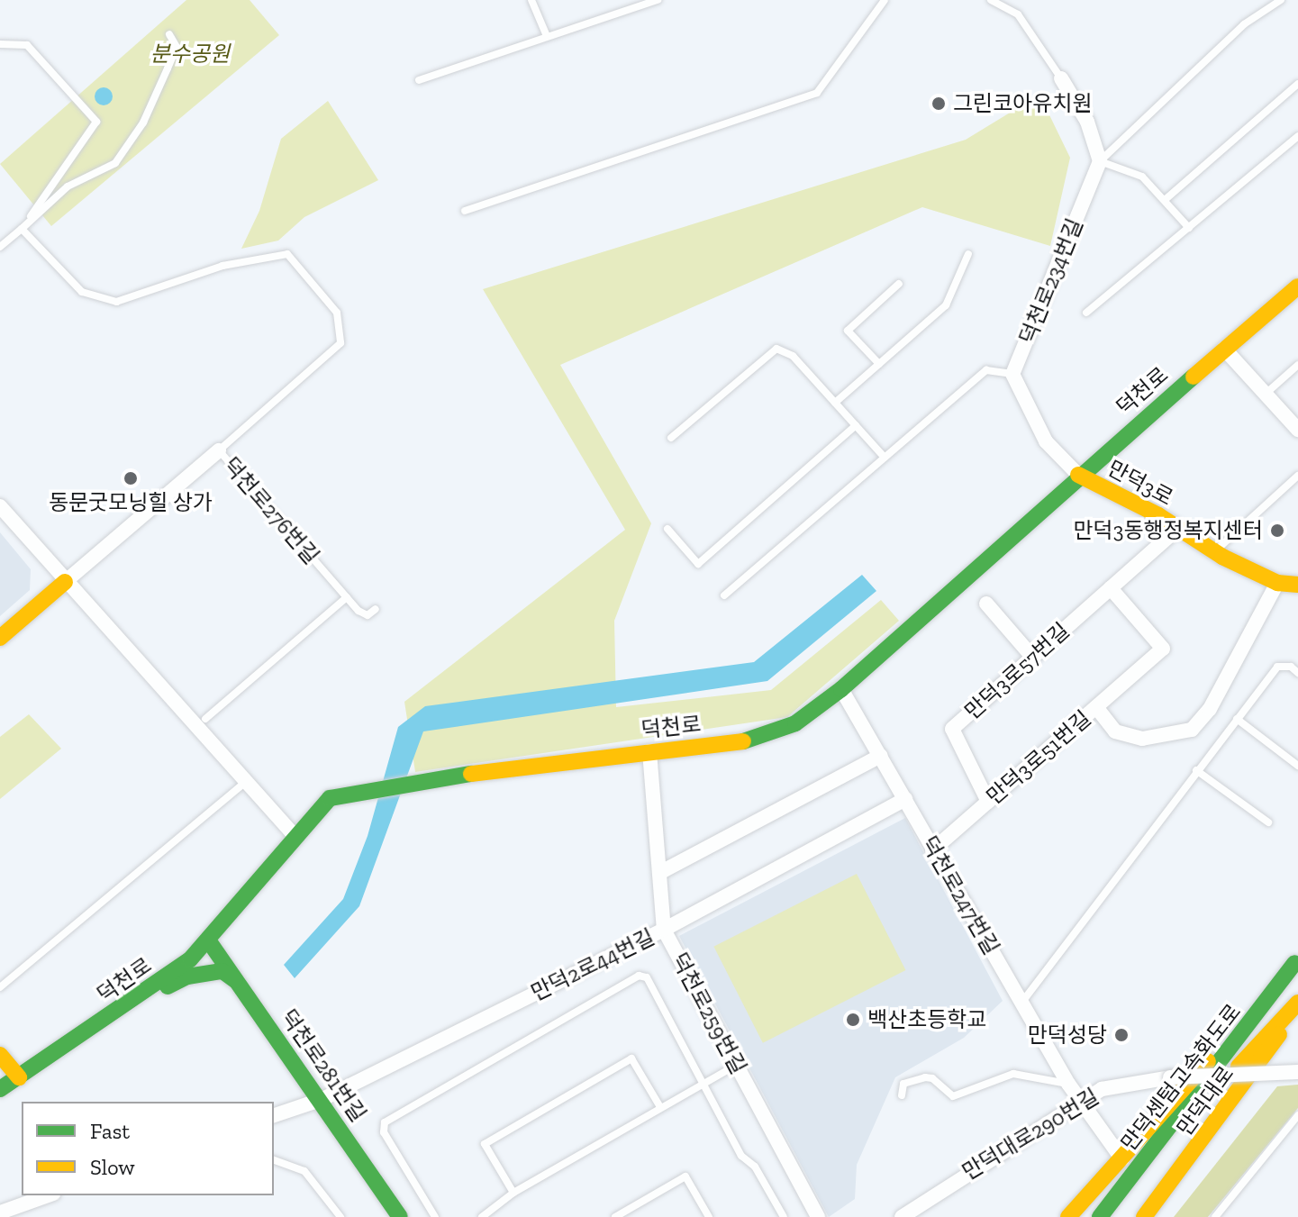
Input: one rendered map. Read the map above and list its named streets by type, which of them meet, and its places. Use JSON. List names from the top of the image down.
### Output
{
  "streets": {
    "main road": [
      "덕천로",
      "만덕3로",
      "덕천로281번길",
      "만덕센텀고속화도로",
      "만덕대로"
    ],
    "street": [
      "덕천로234번길",
      "덕천로276번길",
      "만덕3로57번길",
      "만덕3로51번길",
      "덕천로247번길",
      "만덕2로44번길",
      "덕천로259번길",
      "만덕대로290번길"
    ]
  },
  "crossings": [
    ["덕천로", "만덕3로"],
    ["덕천로", "덕천로247번길"],
    ["덕천로", "덕천로259번길"],
    ["덕천로", "덕천로281번길"],
    ["만덕3로", "만덕3로57번길"],
    ["만덕3로", "만덕3로51번길"],
    ["만덕3로57번길", "만덕3로51번길"],
    ["만덕3로51번길", "덕천로247번길"],
    ["덕천로247번길", "만덕2로44번길"],
    ["덕천로247번길", "만덕대로"],
    ["덕천로247번길", "만덕대로290번길"],
    ["만덕2로44번길", "덕천로259번길"],
    ["만덕2로44번길", "덕천로281번길"],
    ["만덕센텀고속화도로", "만덕대로"]
  ],
  "parks": ["분수공원"],
  "places": [
    "그린코아유치원",
    "동문굿모닝힐 상가",
    "만덕3동행정복지센터",
    "백산초등학교",
    "만덕성당"
  ],
  "legend": ["Fast", "Slow"]
}
